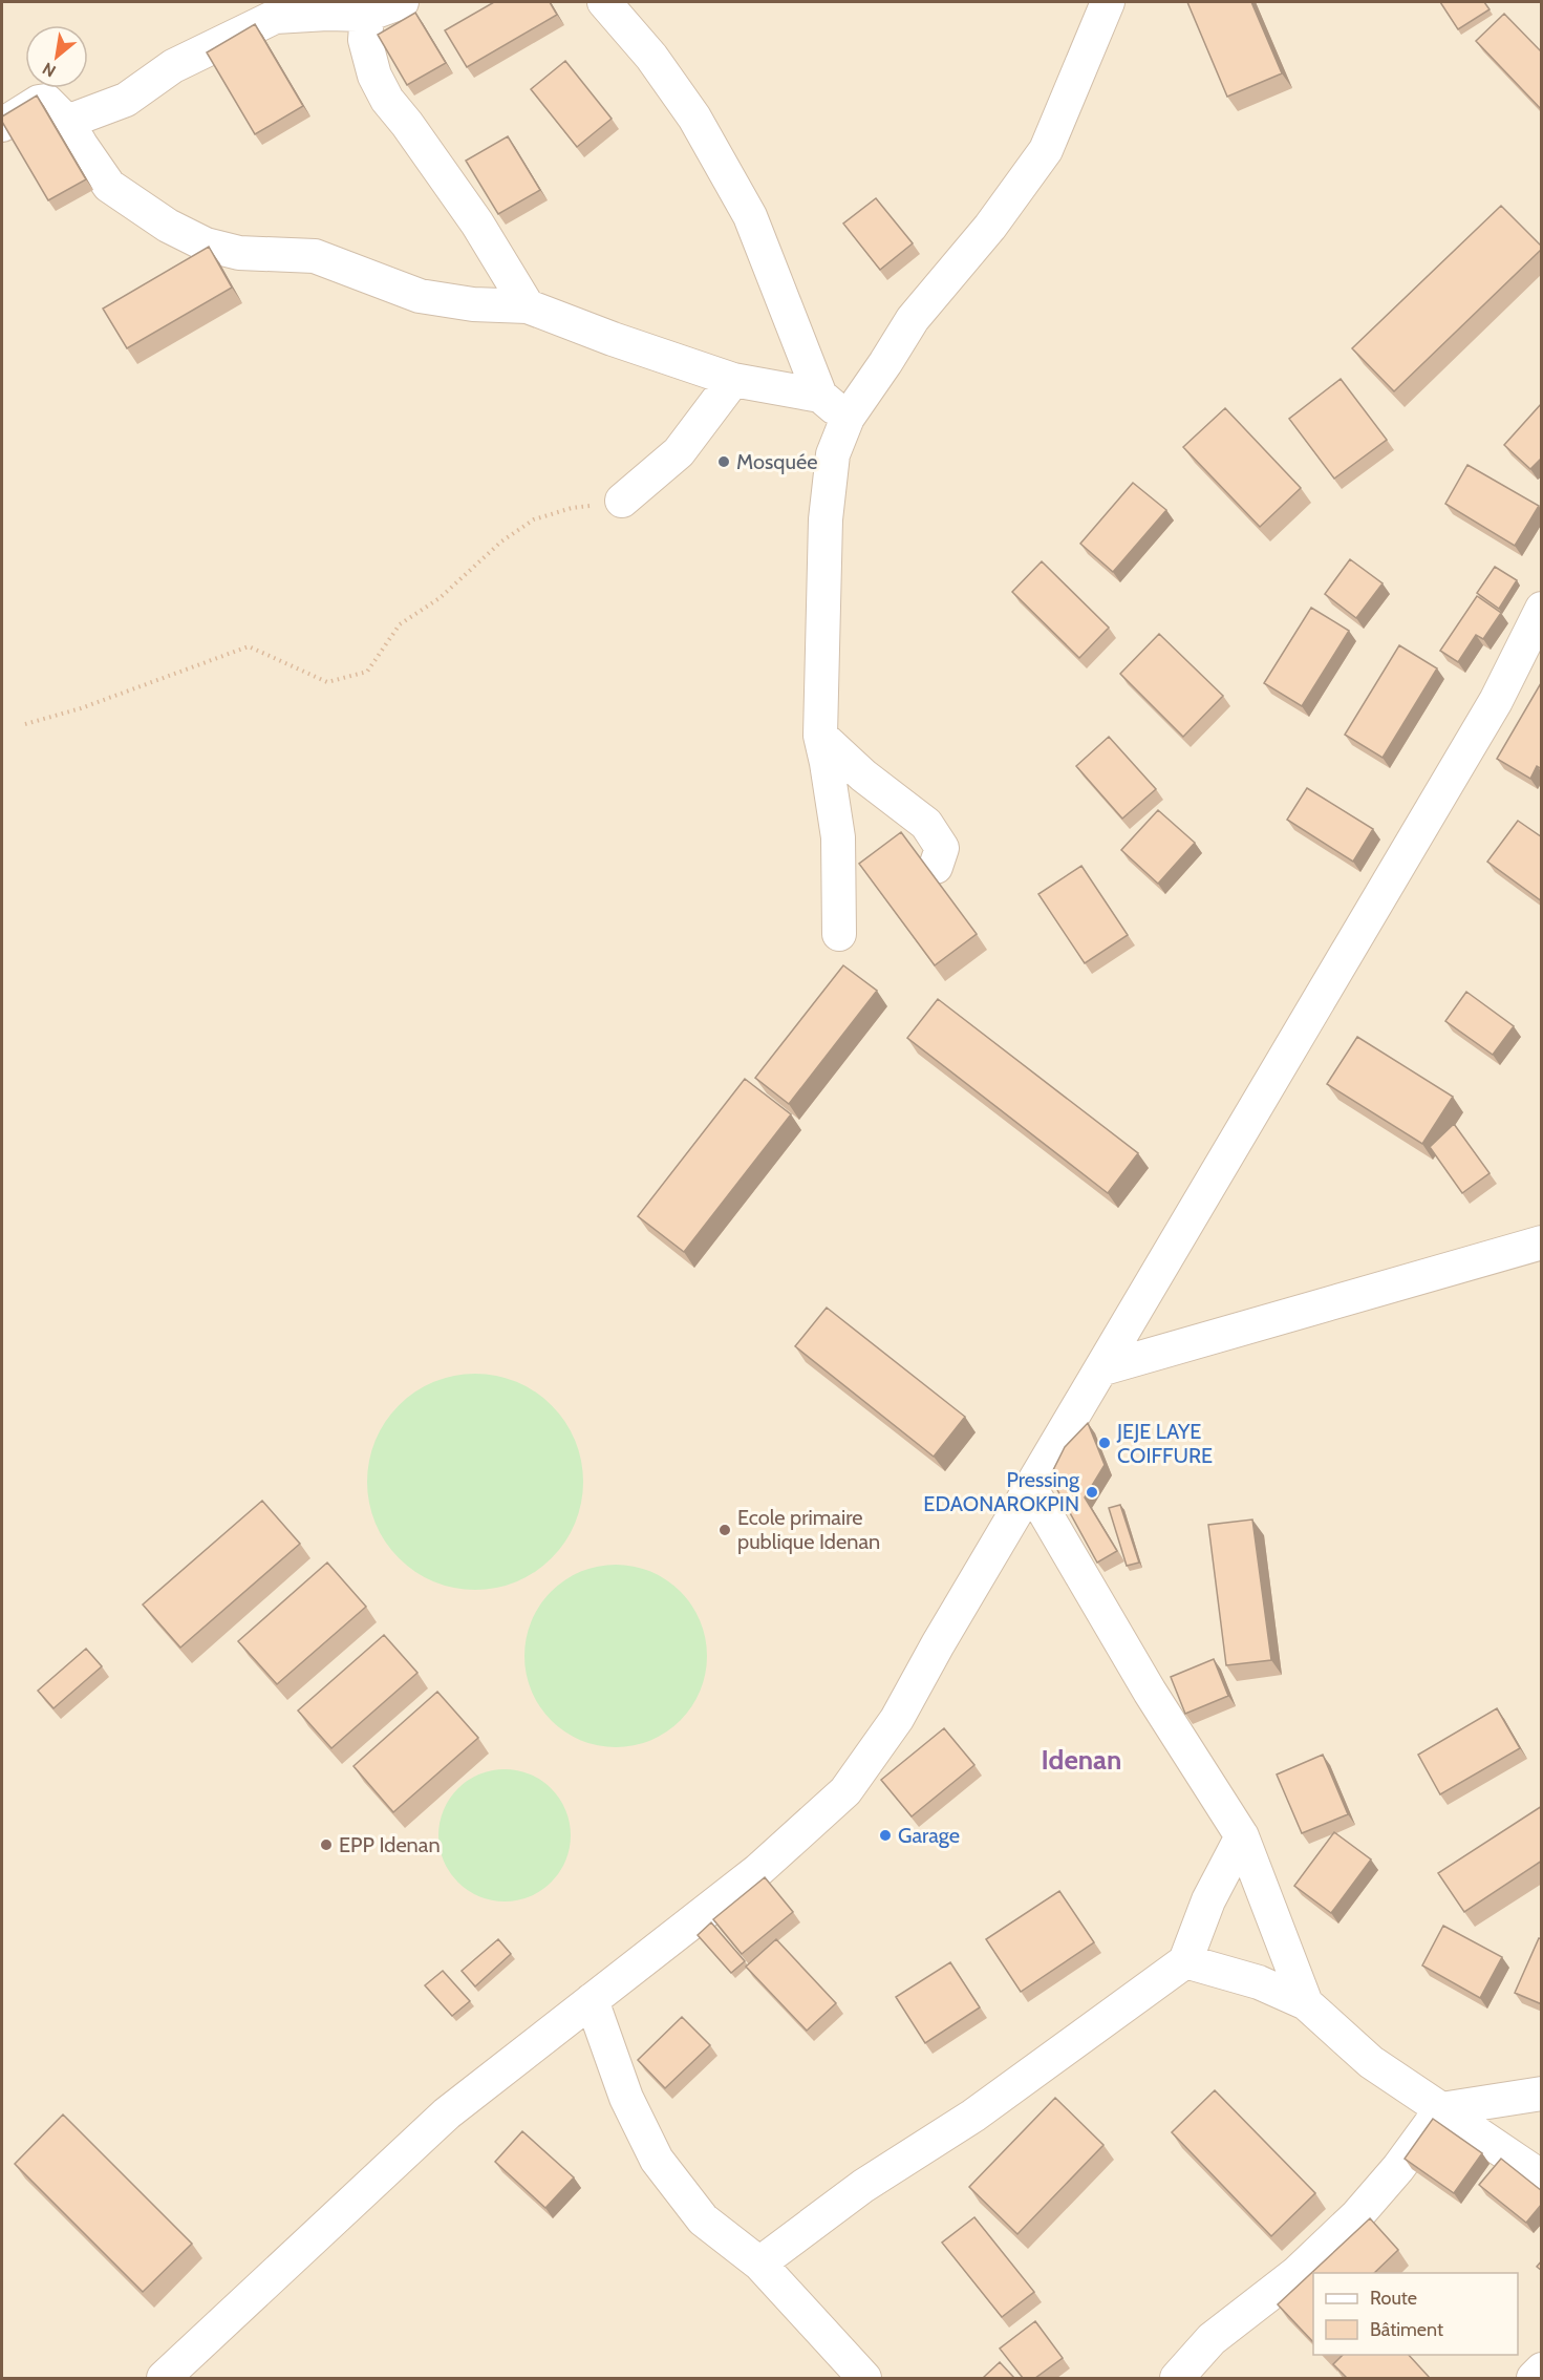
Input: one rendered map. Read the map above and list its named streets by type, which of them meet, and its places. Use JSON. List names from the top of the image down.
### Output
{
  "districts": ["Idenan"],
  "places": [
    "Mosquée",
    "JEJE LAYE COIFFURE",
    "Pressing EDAONAROKPIN",
    "Ecole primaire publique Idenan",
    "Garage",
    "EPP Idenan"
  ],
  "legend": ["Route", "Bâtiment"],
  "north": "bottom left"
}
